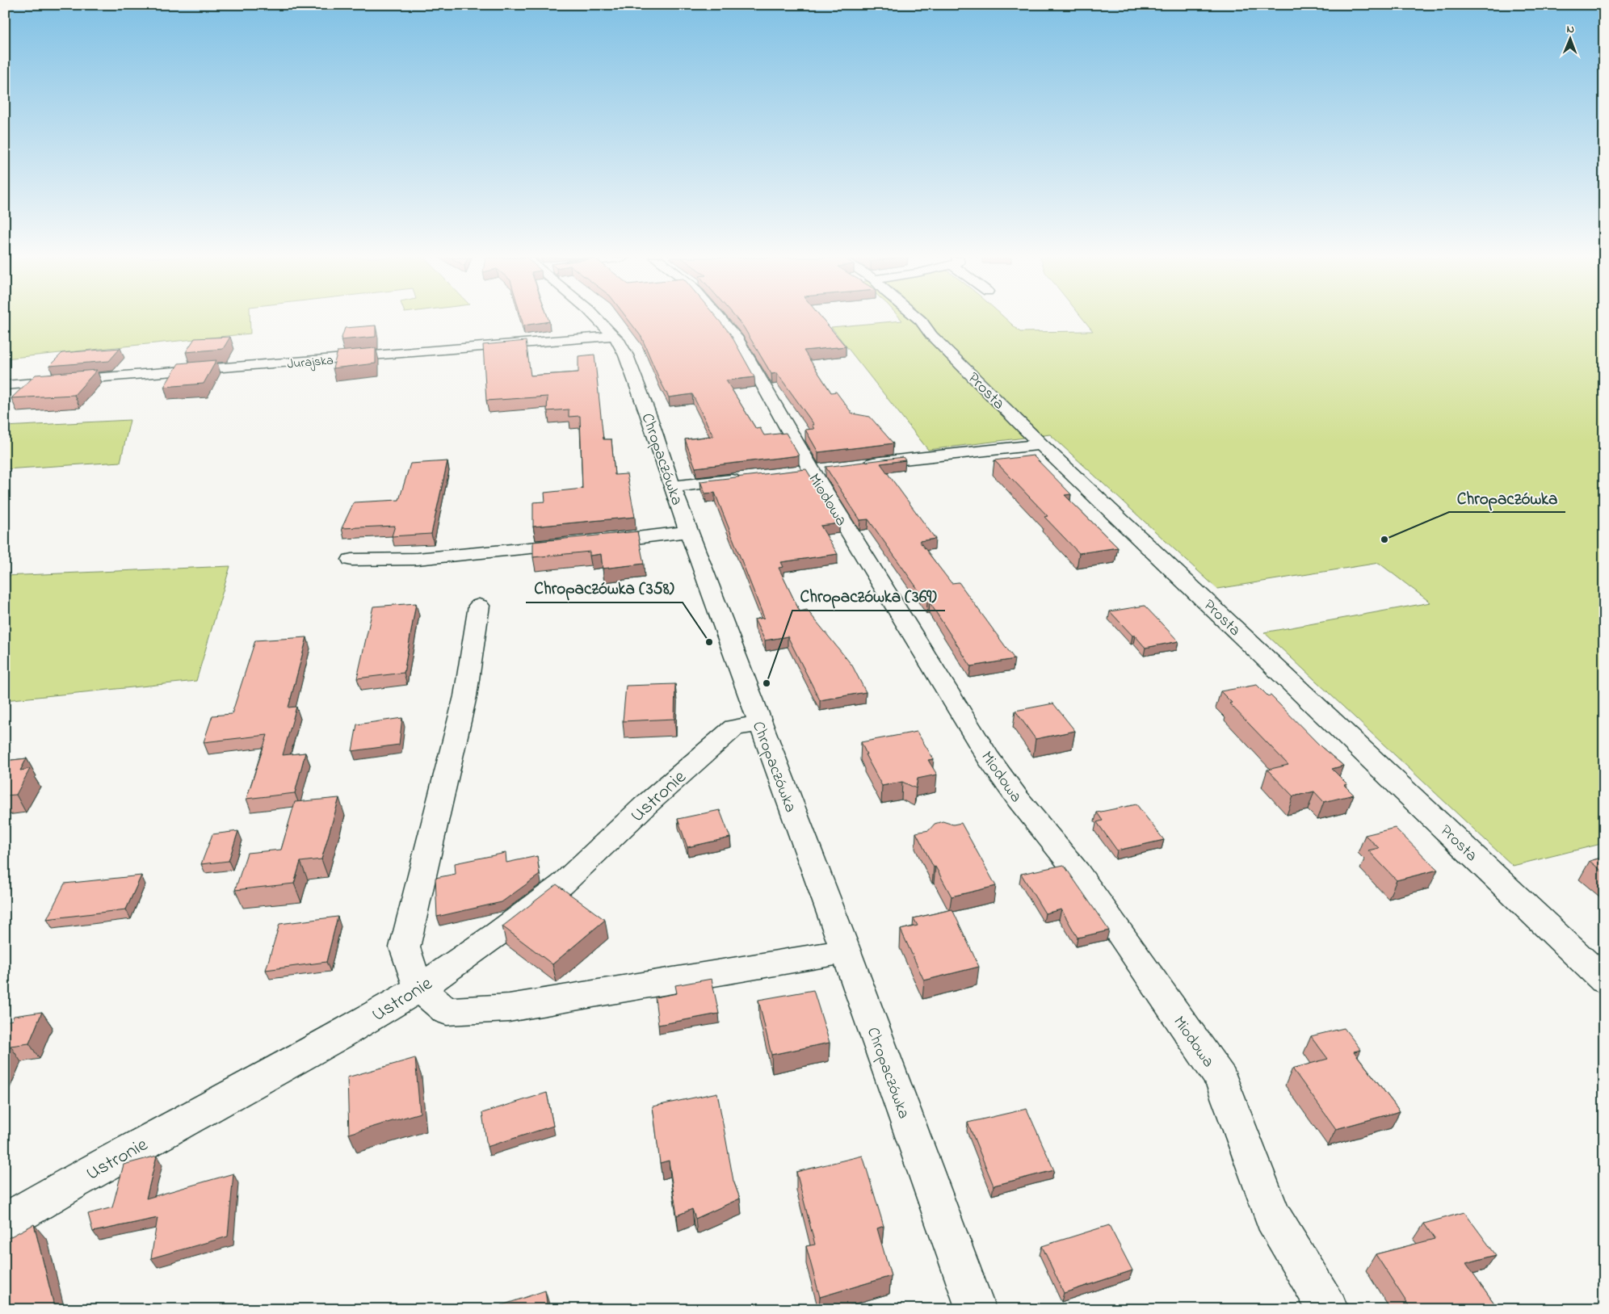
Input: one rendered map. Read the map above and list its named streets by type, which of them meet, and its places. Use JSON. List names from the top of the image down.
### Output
{
  "streets": {
    "street": [
      "Jurajska",
      "Prosta",
      "Chropaczówka",
      "Miodowa",
      "Ustronie"
    ]
  },
  "crossings": [
    ["Jurajska", "Chropaczówka"],
    ["Chropaczówka", "Ustronie"]
  ],
  "places": ["Chropaczówka", "Chropaczówka (358)", "Chropaczówka (369)"],
  "north": "top"
}
